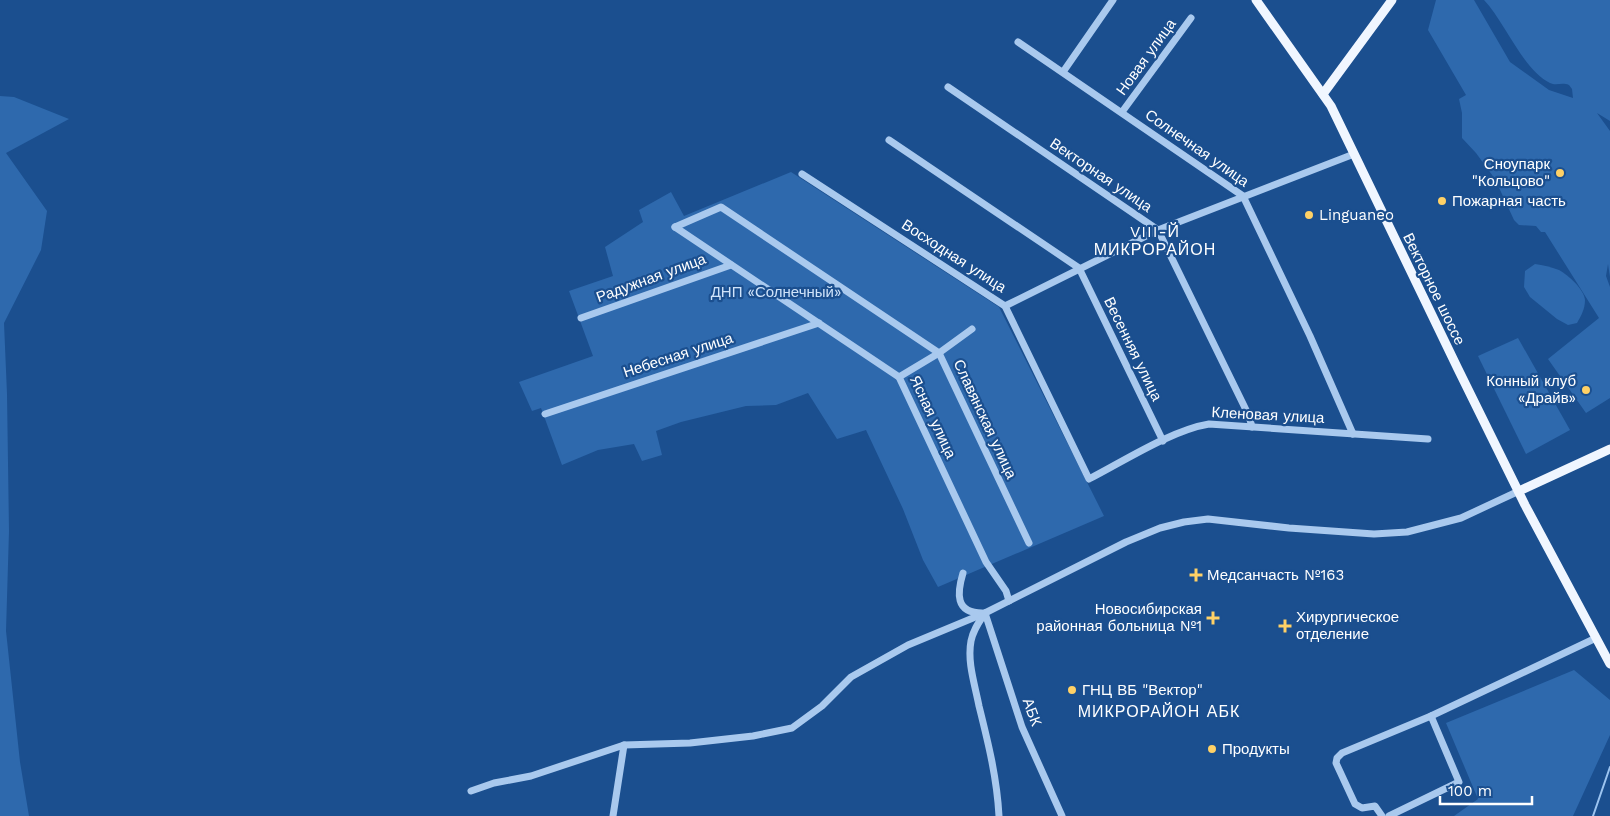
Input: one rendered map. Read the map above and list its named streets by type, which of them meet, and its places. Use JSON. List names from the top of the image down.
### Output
{
  "streets": {
    "main road": ["Векторное шоссе"],
    "street": [
      "Новая улица",
      "Солнечная улица",
      "Векторная улица",
      "Восходная улица",
      "Радужная улица",
      "Весенняя улица",
      "Небесная улица",
      "Кленовая улица",
      "Ясная улица",
      "Славянская улица",
      "АБК"
    ]
  },
  "crossings": [
    ["Новая улица", "Солнечная улица"],
    ["Солнечная улица", "Кленовая улица"],
    ["Векторная улица", "Кленовая улица"],
    ["Восходная улица", "Кленовая улица"],
    ["Радужная улица", "Ясная улица"],
    ["Весенняя улица", "Кленовая улица"],
    ["Небесная улица", "Ясная улица"],
    ["Ясная улица", "Славянская улица"]
  ],
  "districts": ["VIII-Й МИКРОРАЙОН", "МИКРОРАЙОН АБК"],
  "parks": ["ДНП «Солнечный»"],
  "places": {
    "other": [
      "Сноупарк \"Кольцово\"",
      "Пожарная часть",
      "Linguaneo",
      "Конный клуб «Драйв»",
      "ГНЦ ВБ \"Вектор\"",
      "Продукты"
    ],
    "health": ["Медсанчасть №163", "Новосибирская районная больница №1", "Хирургическое отделение"]
  },
  "scale_bar": "100 m"
}
